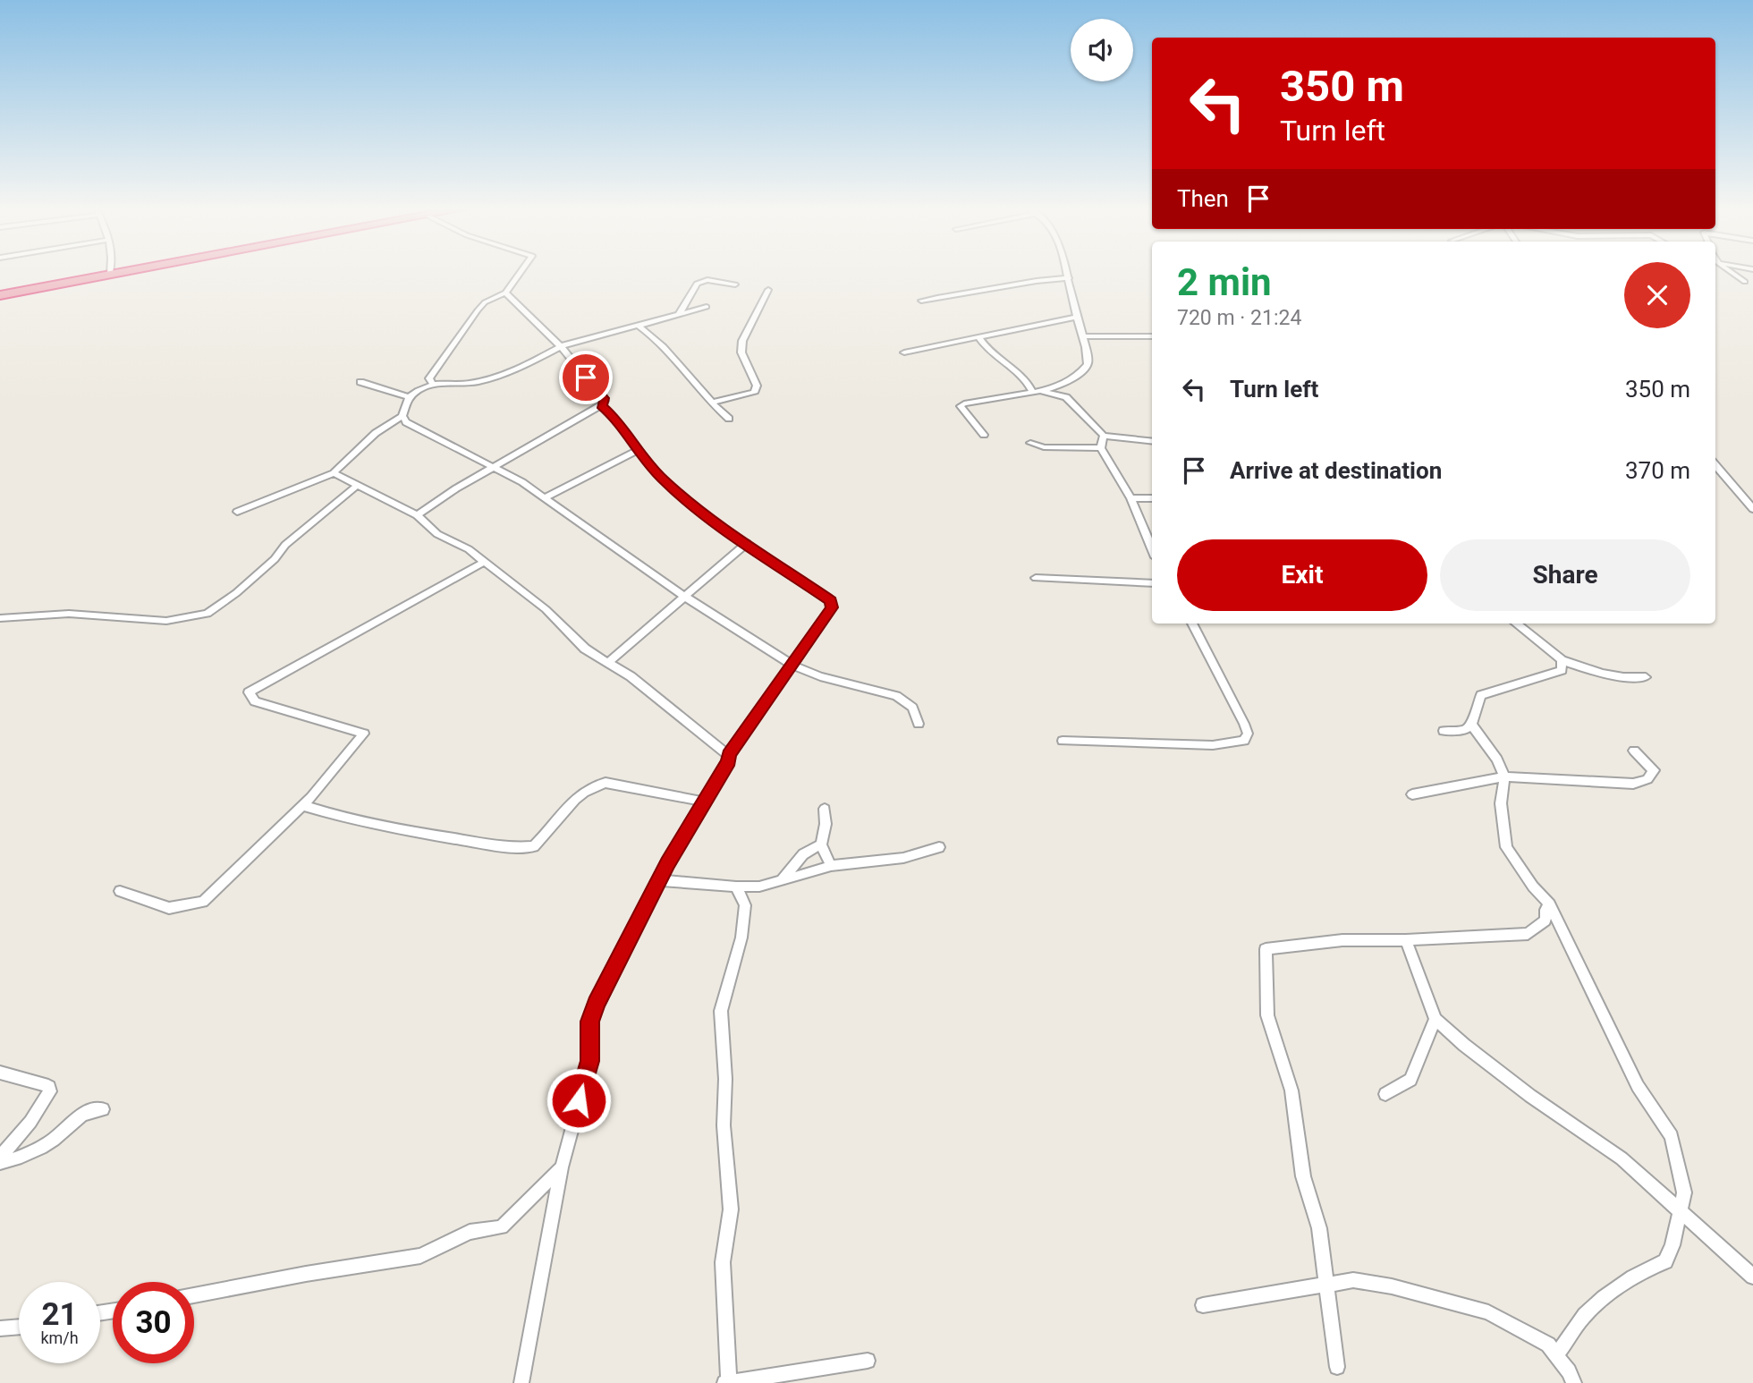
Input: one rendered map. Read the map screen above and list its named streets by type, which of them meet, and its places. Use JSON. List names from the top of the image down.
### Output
{
  "page": {
    "turn": ["350 m", "Turn left"],
    "then": "Then",
    "heading": ["2 min", "720 m · 21:24"],
    "list": [
      {
        "name": "Turn left",
        "value": "350 m"
      },
      {
        "name": "Arrive at destination",
        "value": "370 m"
      }
    ],
    "buttons": ["Exit", "Share"],
    "speed": "21 km/h",
    "limit": "30"
  }
}
